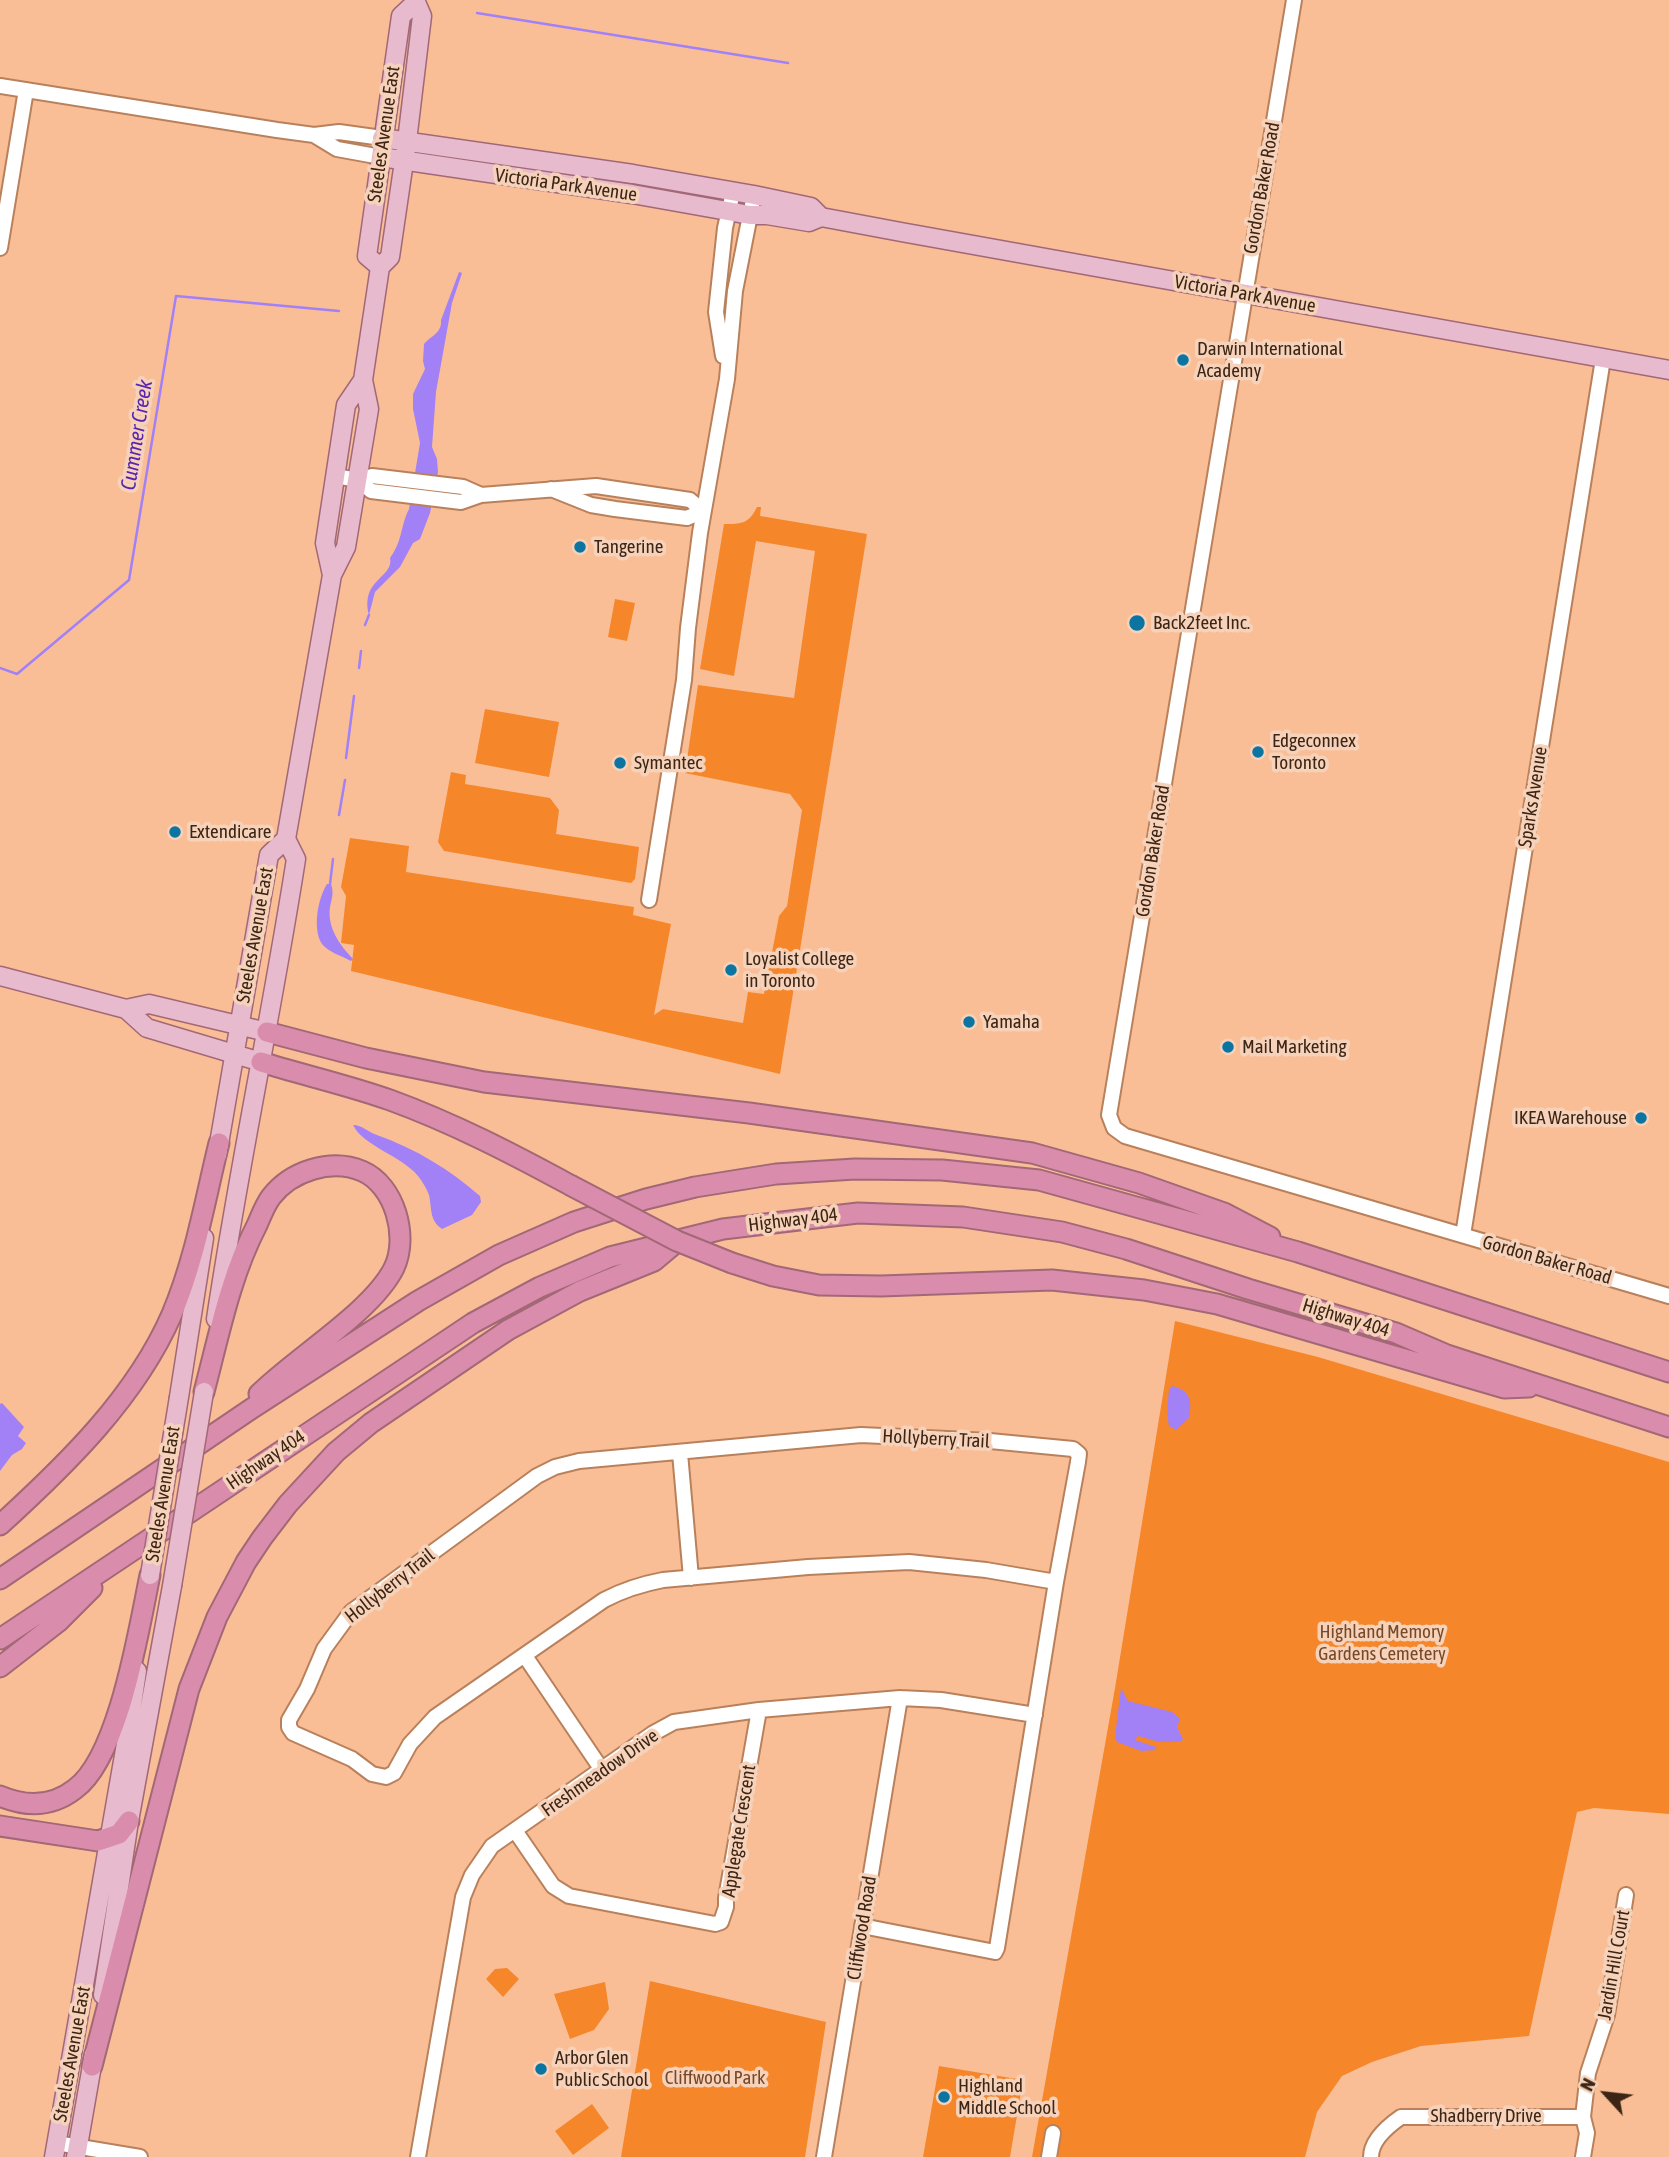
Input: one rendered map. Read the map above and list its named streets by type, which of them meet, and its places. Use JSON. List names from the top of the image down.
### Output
{
  "streets": {
    "highway": ["Highway 404"],
    "main road": ["Steeles Avenue East", "Victoria Park Avenue"],
    "street": [
      "Gordon Baker Road",
      "Sparks Avenue",
      "Hollyberry Trail",
      "Freshmeadow Drive",
      "Applegate Crescent",
      "Cliffwood Road",
      "Jardin Hill Court",
      "Shadberry Drive"
    ]
  },
  "crossings": [
    ["Steeles Avenue East", "Victoria Park Avenue"],
    ["Victoria Park Avenue", "Gordon Baker Road"],
    ["Victoria Park Avenue", "Sparks Avenue"],
    ["Gordon Baker Road", "Sparks Avenue"],
    ["Hollyberry Trail", "Freshmeadow Drive"],
    ["Hollyberry Trail", "Cliffwood Road"],
    ["Freshmeadow Drive", "Applegate Crescent"],
    ["Freshmeadow Drive", "Cliffwood Road"],
    ["Jardin Hill Court", "Shadberry Drive"]
  ],
  "water": ["Cummer Creek"],
  "parks": ["Highland Memory Gardens Cemetery", "Cliffwood Park"],
  "places": [
    "Darwin International Academy",
    "Tangerine",
    "Back2feet Inc.",
    "Edgeconnex Toronto",
    "Symantec",
    "Extendicare",
    "Loyalist College in Toronto",
    "Yamaha",
    "Mail Marketing",
    "IKEA Warehouse",
    "Arbor Glen Public School",
    "Highland Middle School"
  ],
  "north": "top left"
}
